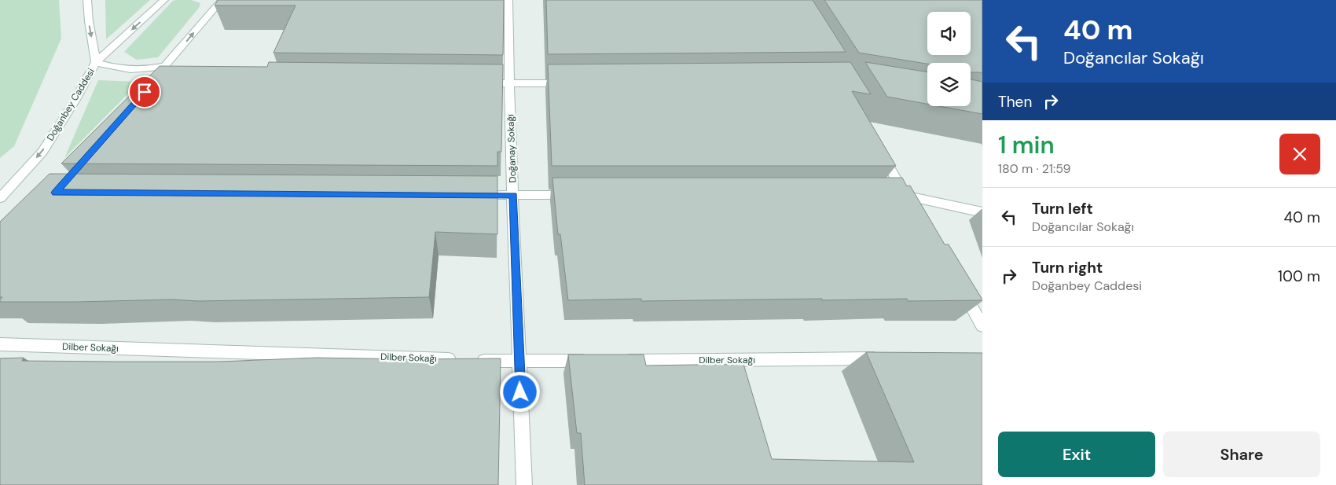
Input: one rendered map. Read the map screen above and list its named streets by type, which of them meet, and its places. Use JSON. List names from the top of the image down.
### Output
{
  "streets": {
    "street": ["Doğanbey Caddesi", "Doğanay Sokağı", "Dilber Sokağı"]
  },
  "crossings": [
    ["Doğanay Sokağı", "Dilber Sokağı"]
  ],
  "one_way": ["Doğanbey Caddesi"],
  "page": {
    "turn": ["40 m", "Doğancılar Sokağı"],
    "then": "Then",
    "heading": ["1 min", "180 m · 21:59"],
    "list": [
      {
        "name": "Turn left",
        "note": "Doğancılar Sokağı",
        "value": "40 m"
      },
      {
        "name": "Turn right",
        "note": "Doğanbey Caddesi",
        "value": "100 m"
      }
    ],
    "buttons": ["Exit", "Share"]
  }
}
